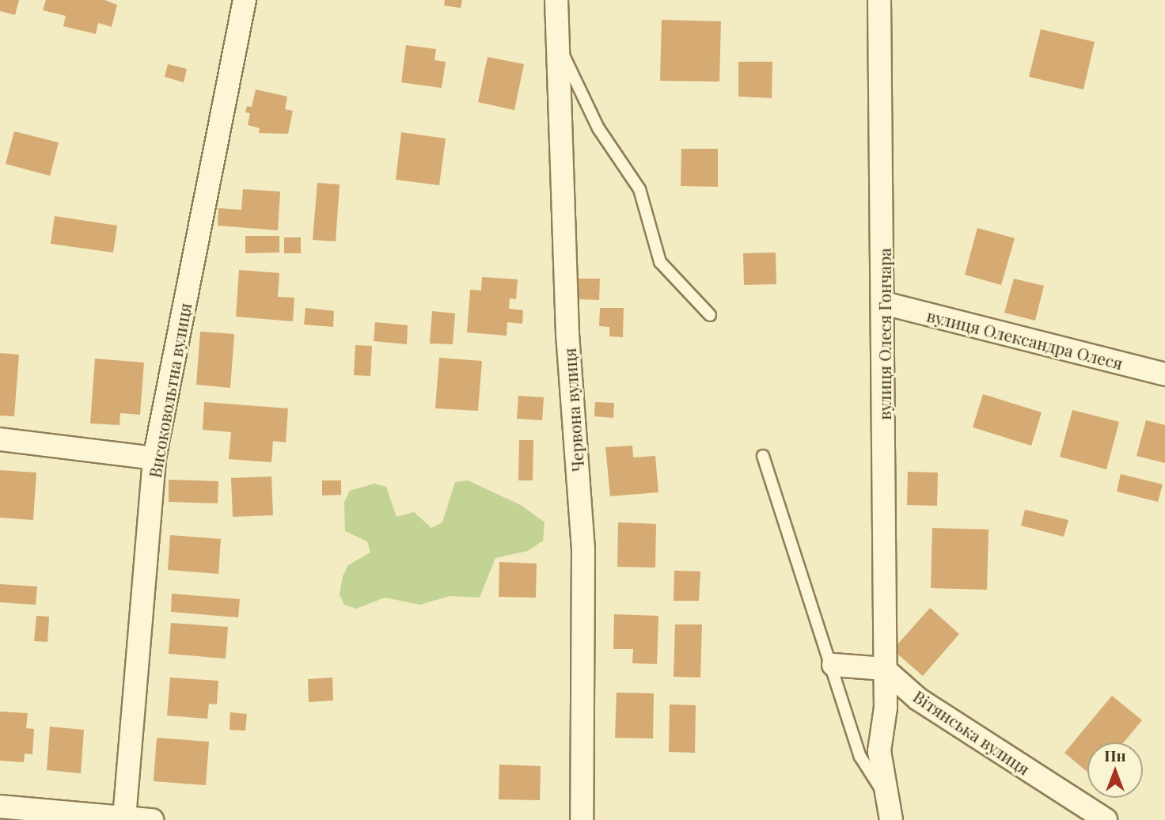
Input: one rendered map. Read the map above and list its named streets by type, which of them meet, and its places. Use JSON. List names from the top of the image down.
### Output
{
  "streets": {
    "street": [
      "вулиця Олеся Гончара",
      "вулиця Олександра Олеся",
      "Високовольтна вулиця",
      "Червона вулиця",
      "Вітянська вулиця"
    ]
  },
  "crossings": [
    ["вулиця Олеся Гончара", "вулиця Олександра Олеся"],
    ["вулиця Олеся Гончара", "Вітянська вулиця"]
  ],
  "north": "top"
}
